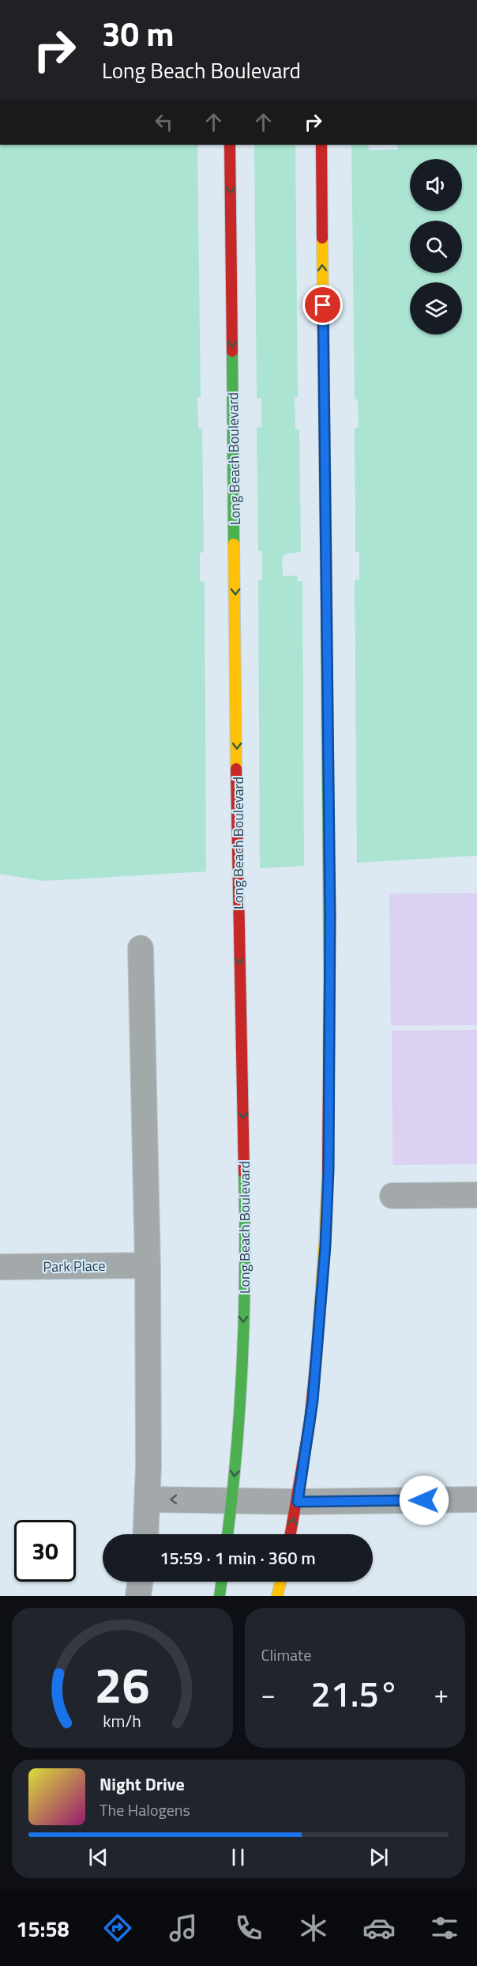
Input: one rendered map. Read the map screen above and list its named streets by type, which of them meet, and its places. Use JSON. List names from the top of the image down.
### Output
{
  "streets": {
    "main road": ["Long Beach Boulevard"],
    "street": ["Park Place"]
  },
  "page": {
    "turn": ["30 m", "Long Beach Boulevard"],
    "limit": "30",
    "trip": "15:59 · 1 min · 360 m",
    "tile": "Climate",
    "heat": ["−", "21.5°", "+"],
    "song": ["Night Drive", "The Halogens"],
    "tabs": "15:58",
    "gauge": ["26", "km/h"]
  }
}
